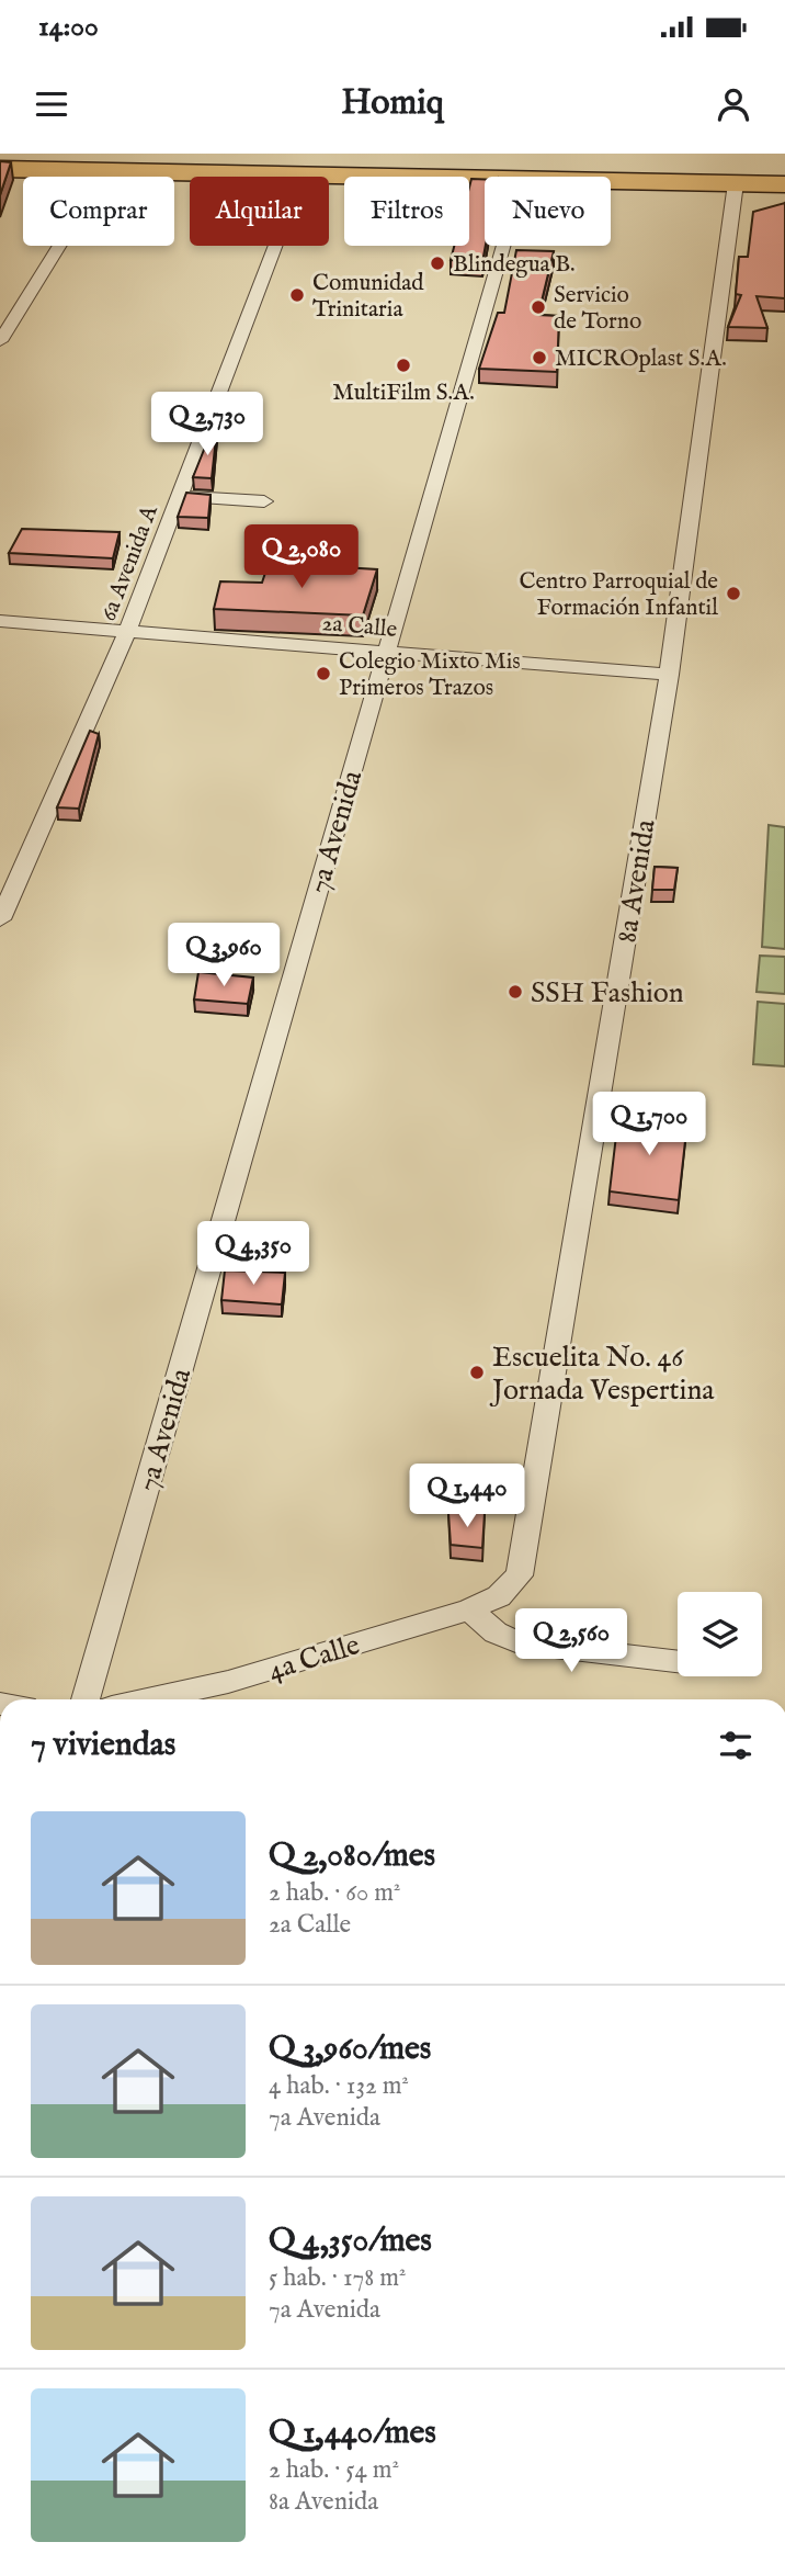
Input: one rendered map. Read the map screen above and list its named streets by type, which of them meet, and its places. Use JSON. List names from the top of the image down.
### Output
{
  "streets": {
    "street": [
      "6a Avenida A",
      "2a Calle",
      "7a Avenida",
      "8a Avenida",
      "4a Calle"
    ]
  },
  "crossings": [
    ["6a Avenida A", "2a Calle"],
    ["2a Calle", "7a Avenida"],
    ["2a Calle", "8a Avenida"],
    ["8a Avenida", "4a Calle"]
  ],
  "places": [
    "Blindegua B.",
    "Comunidad Trinitaria",
    "Servicio de Torno",
    "MICROplast S.A.",
    "MultiFilm S.A.",
    "Centro Parroquial de Formación Infantil",
    "Colegio Mixto Mis Primeros Trazos",
    "SSH Fashion",
    "Escuelita No. 46 Jornada Vespertina"
  ],
  "page": {
    "status": "14:00",
    "header": "Homiq",
    "chip": [
      "Comprar",
      "Alquilar",
      "Filtros",
      "Nuevo"
    ],
    "price": [
      "Q 2,730",
      "Q 2,080",
      "Q 3,960",
      "Q 1,700",
      "Q 4,350",
      "Q 1,440",
      "Q 2,560"
    ],
    "heading": "7 viviendas",
    "list": [
      {
        "name": "Q 2,080/mes",
        "note": "2 hab. · 60 m² · 2a Calle"
      },
      {
        "name": "Q 3,960/mes",
        "note": "4 hab. · 132 m² · 7a Avenida"
      },
      {
        "name": "Q 4,350/mes",
        "note": "5 hab. · 178 m² · 7a Avenida"
      },
      {
        "name": "Q 1,440/mes",
        "note": "2 hab. · 54 m² · 8a Avenida"
      }
    ]
  }
}
